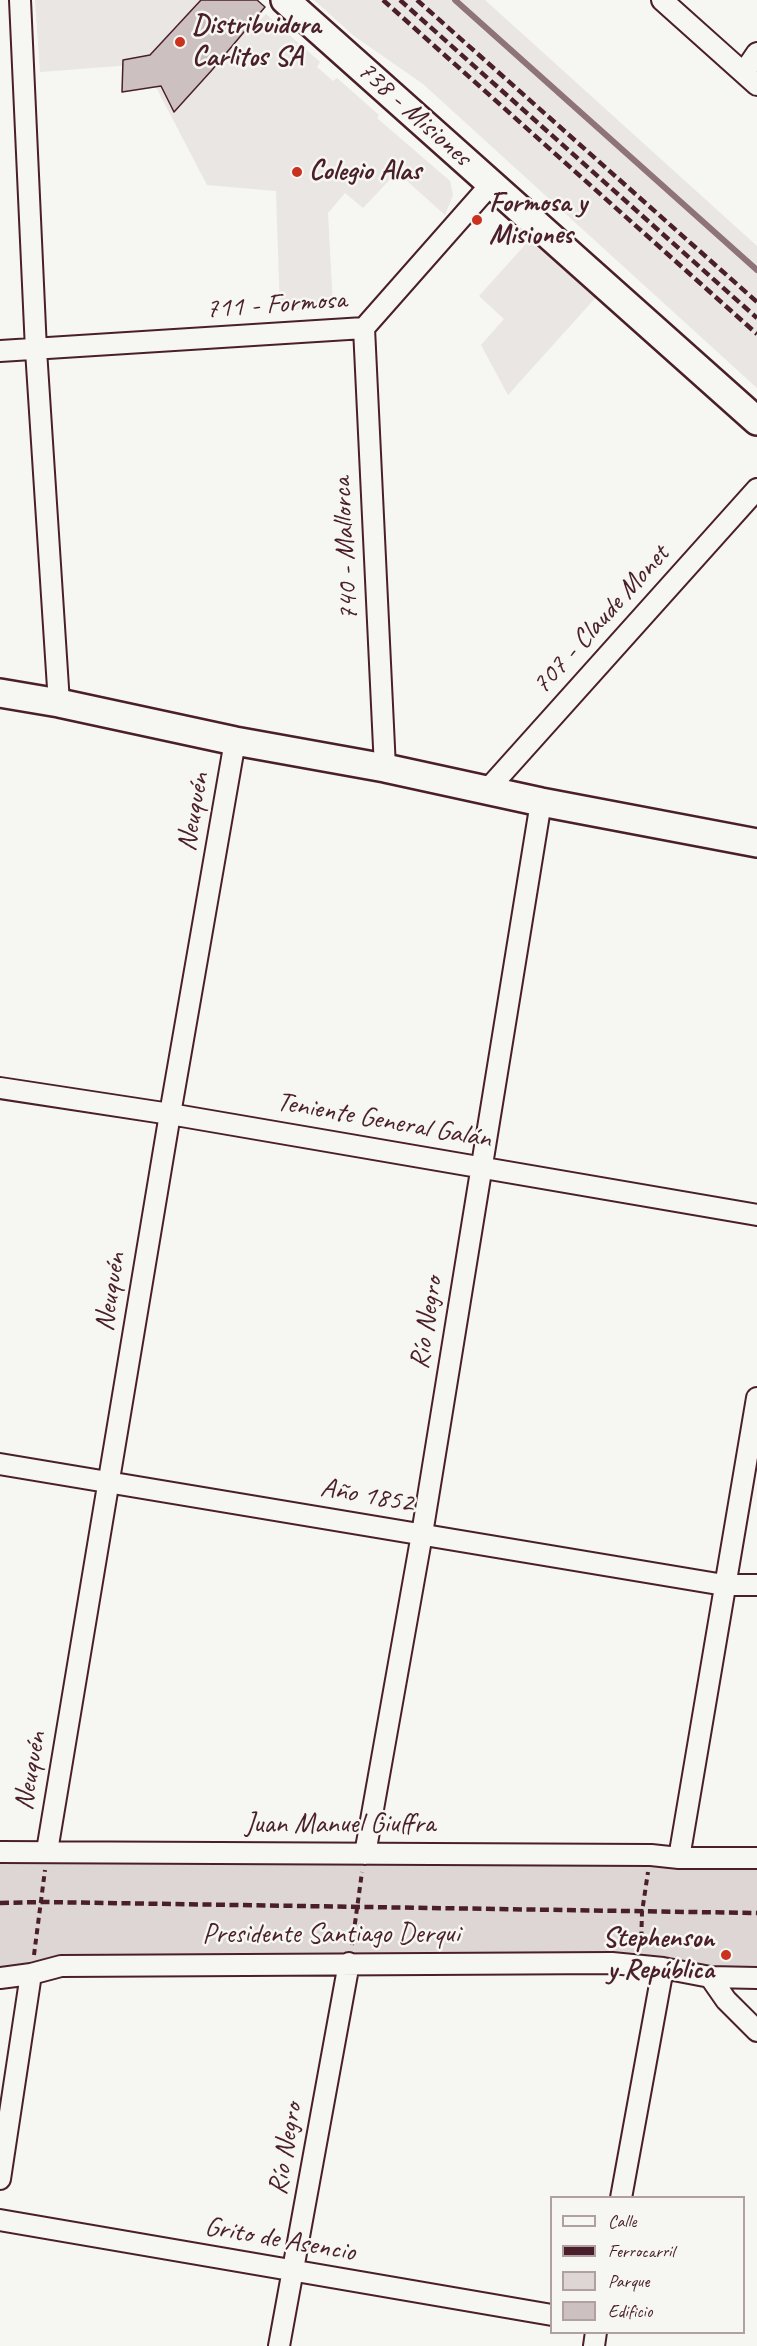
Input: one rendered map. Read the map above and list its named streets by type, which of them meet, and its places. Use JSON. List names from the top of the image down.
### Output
{
  "streets": {
    "street": [
      "738 - Misiones",
      "711 - Formosa",
      "740 - Mallorca",
      "707 - Claude Monet",
      "Neuquén",
      "Teniente General Galán",
      "Río Negro",
      "Año 1852",
      "Juan Manuel Giuffra",
      "Presidente Santiago Derqui",
      "Grito de Asencio"
    ]
  },
  "crossings": [
    ["738 - Misiones", "711 - Formosa"],
    ["711 - Formosa", "740 - Mallorca"],
    ["Neuquén", "Teniente General Galán"],
    ["Neuquén", "Año 1852"],
    ["Neuquén", "Juan Manuel Giuffra"],
    ["Teniente General Galán", "Río Negro"],
    ["Río Negro", "Año 1852"],
    ["Río Negro", "Juan Manuel Giuffra"],
    ["Río Negro", "Presidente Santiago Derqui"],
    ["Río Negro", "Grito de Asencio"]
  ],
  "places": [
    "Distribuidora Carlitos SA",
    "Colegio Alas",
    "Formosa y Misiones",
    "Stephenson y República"
  ],
  "legend": [
    "Calle",
    "Ferrocarril",
    "Parque",
    "Edificio"
  ]
}
